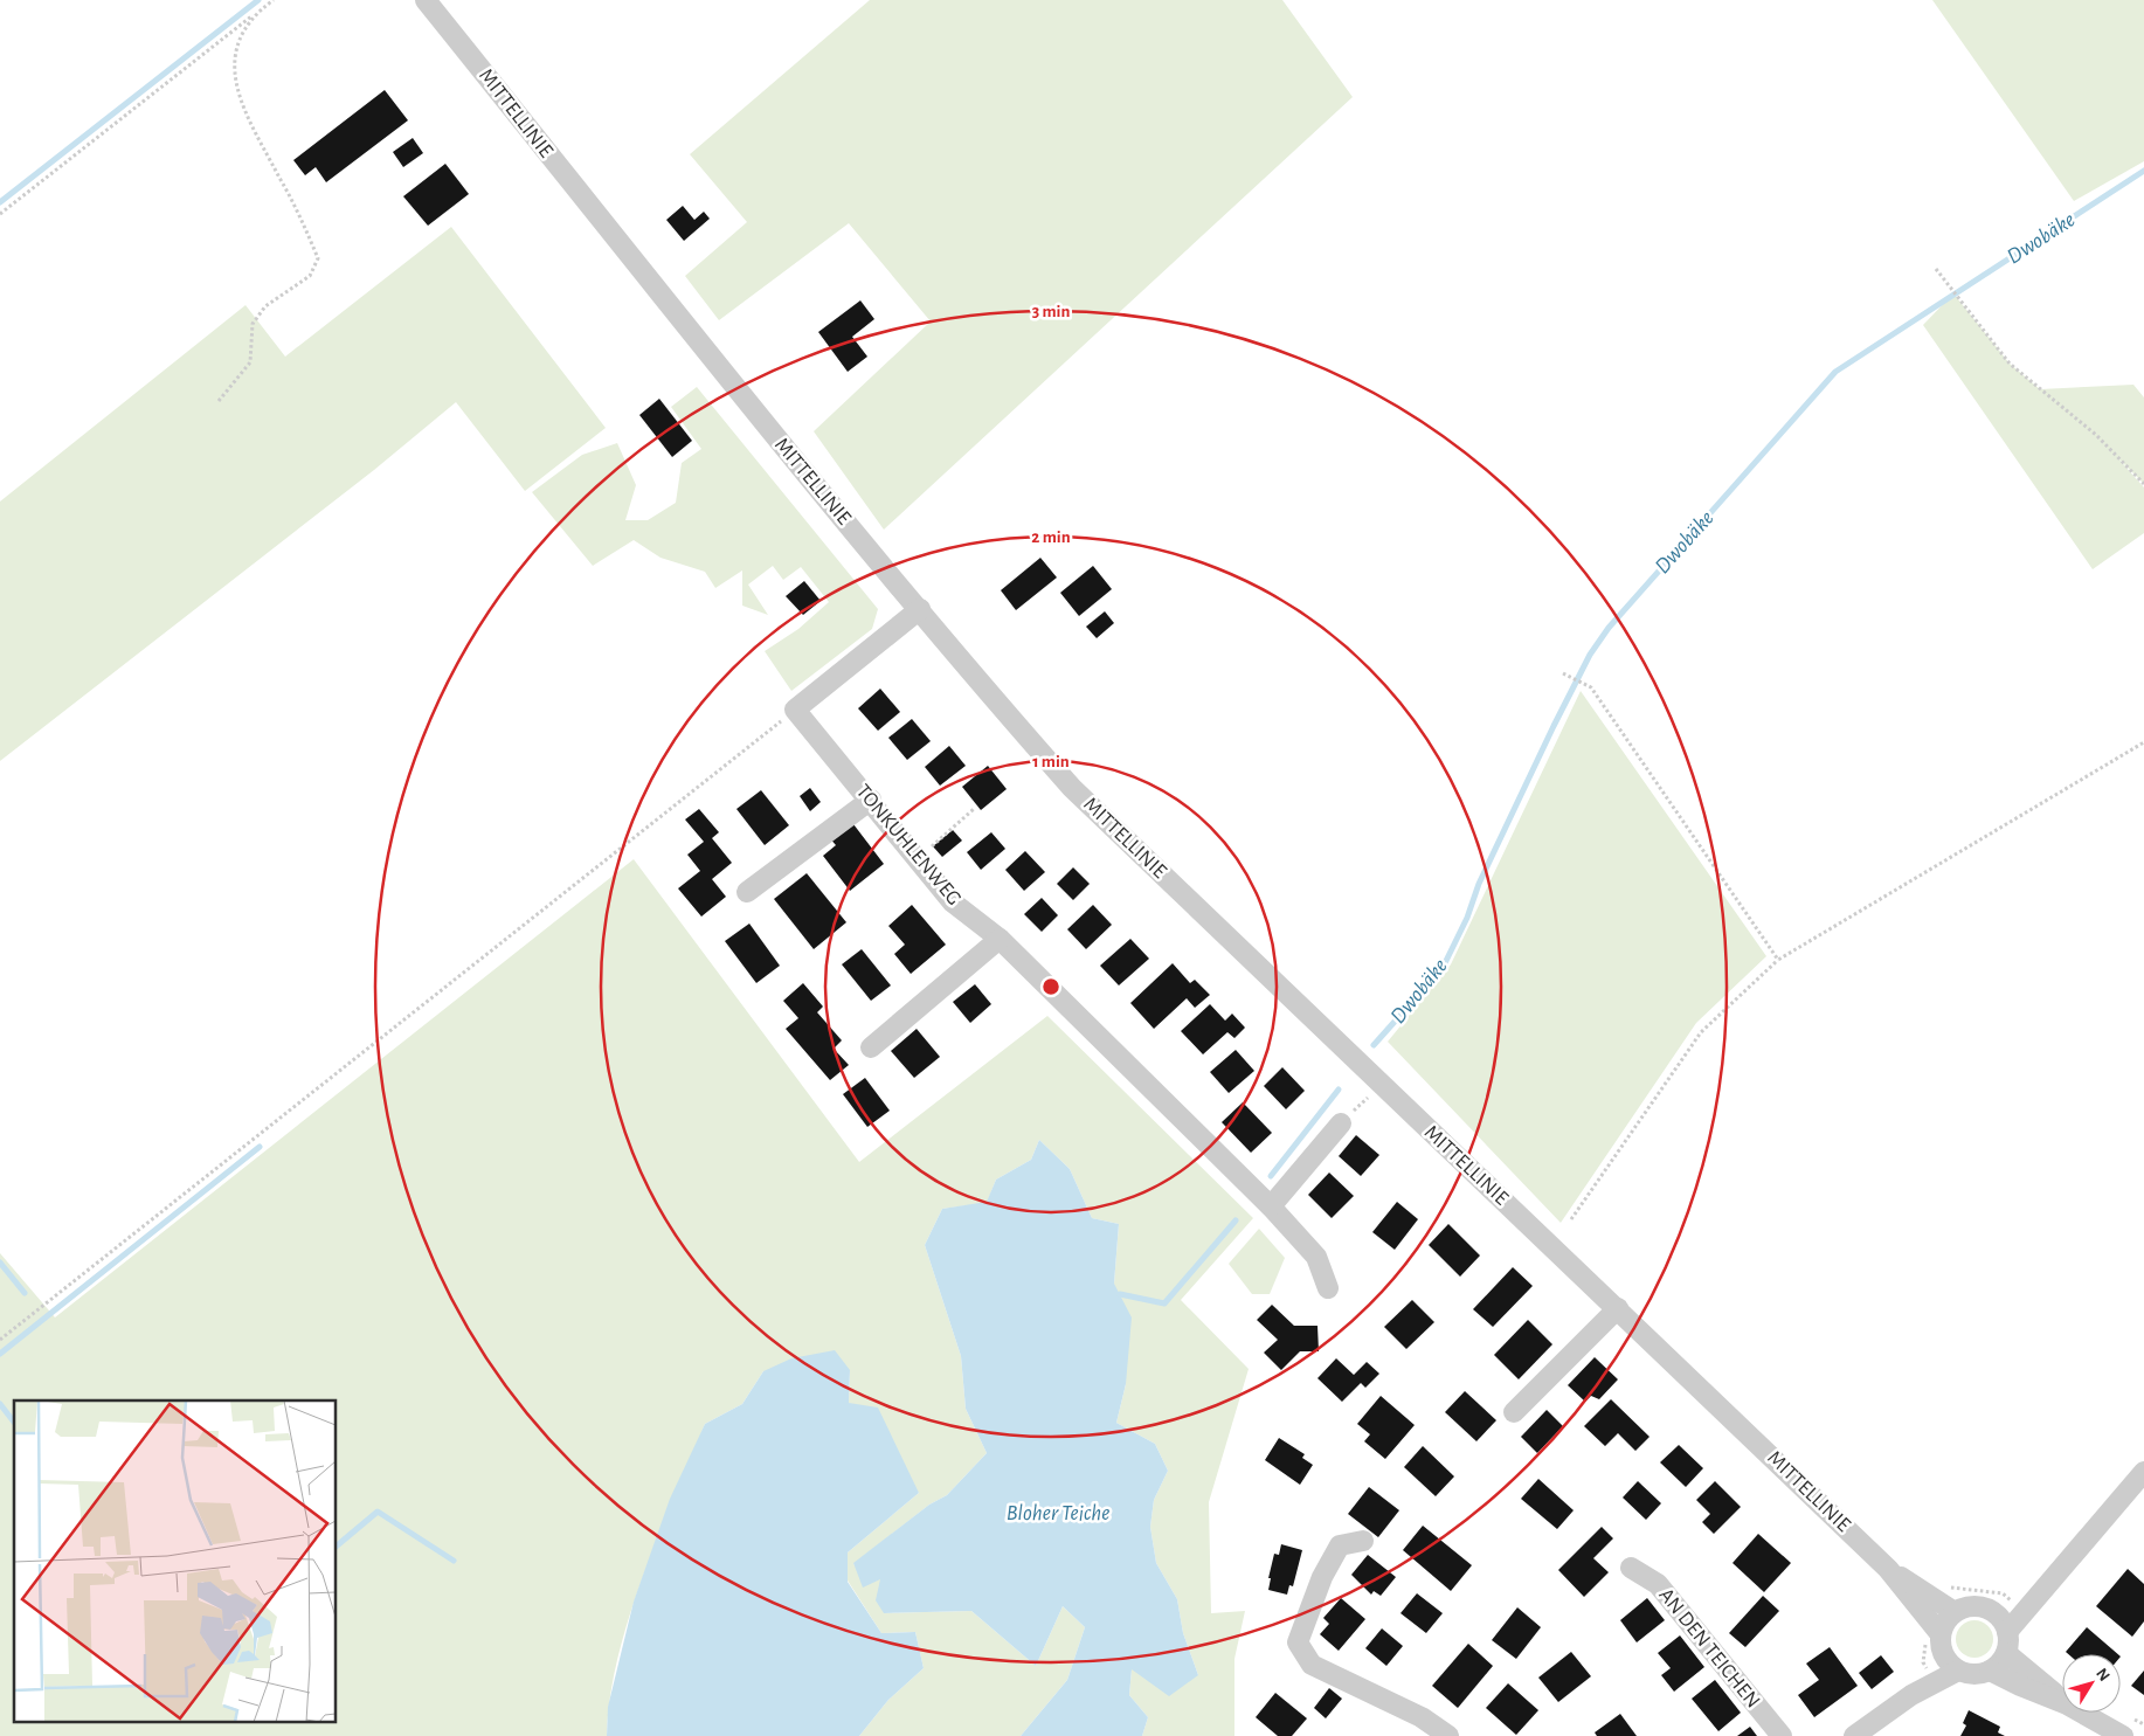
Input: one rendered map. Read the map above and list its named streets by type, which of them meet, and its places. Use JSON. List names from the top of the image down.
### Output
{
  "streets": {
    "street": ["MITTELLINIE", "TONKUHLENWEG", "AN DEN TEICHEN"]
  },
  "water": ["Dwobäke", "Bloher Teiche"],
  "north": "top right",
  "rings": ["3 min", "2 min", "1 min"]
}
